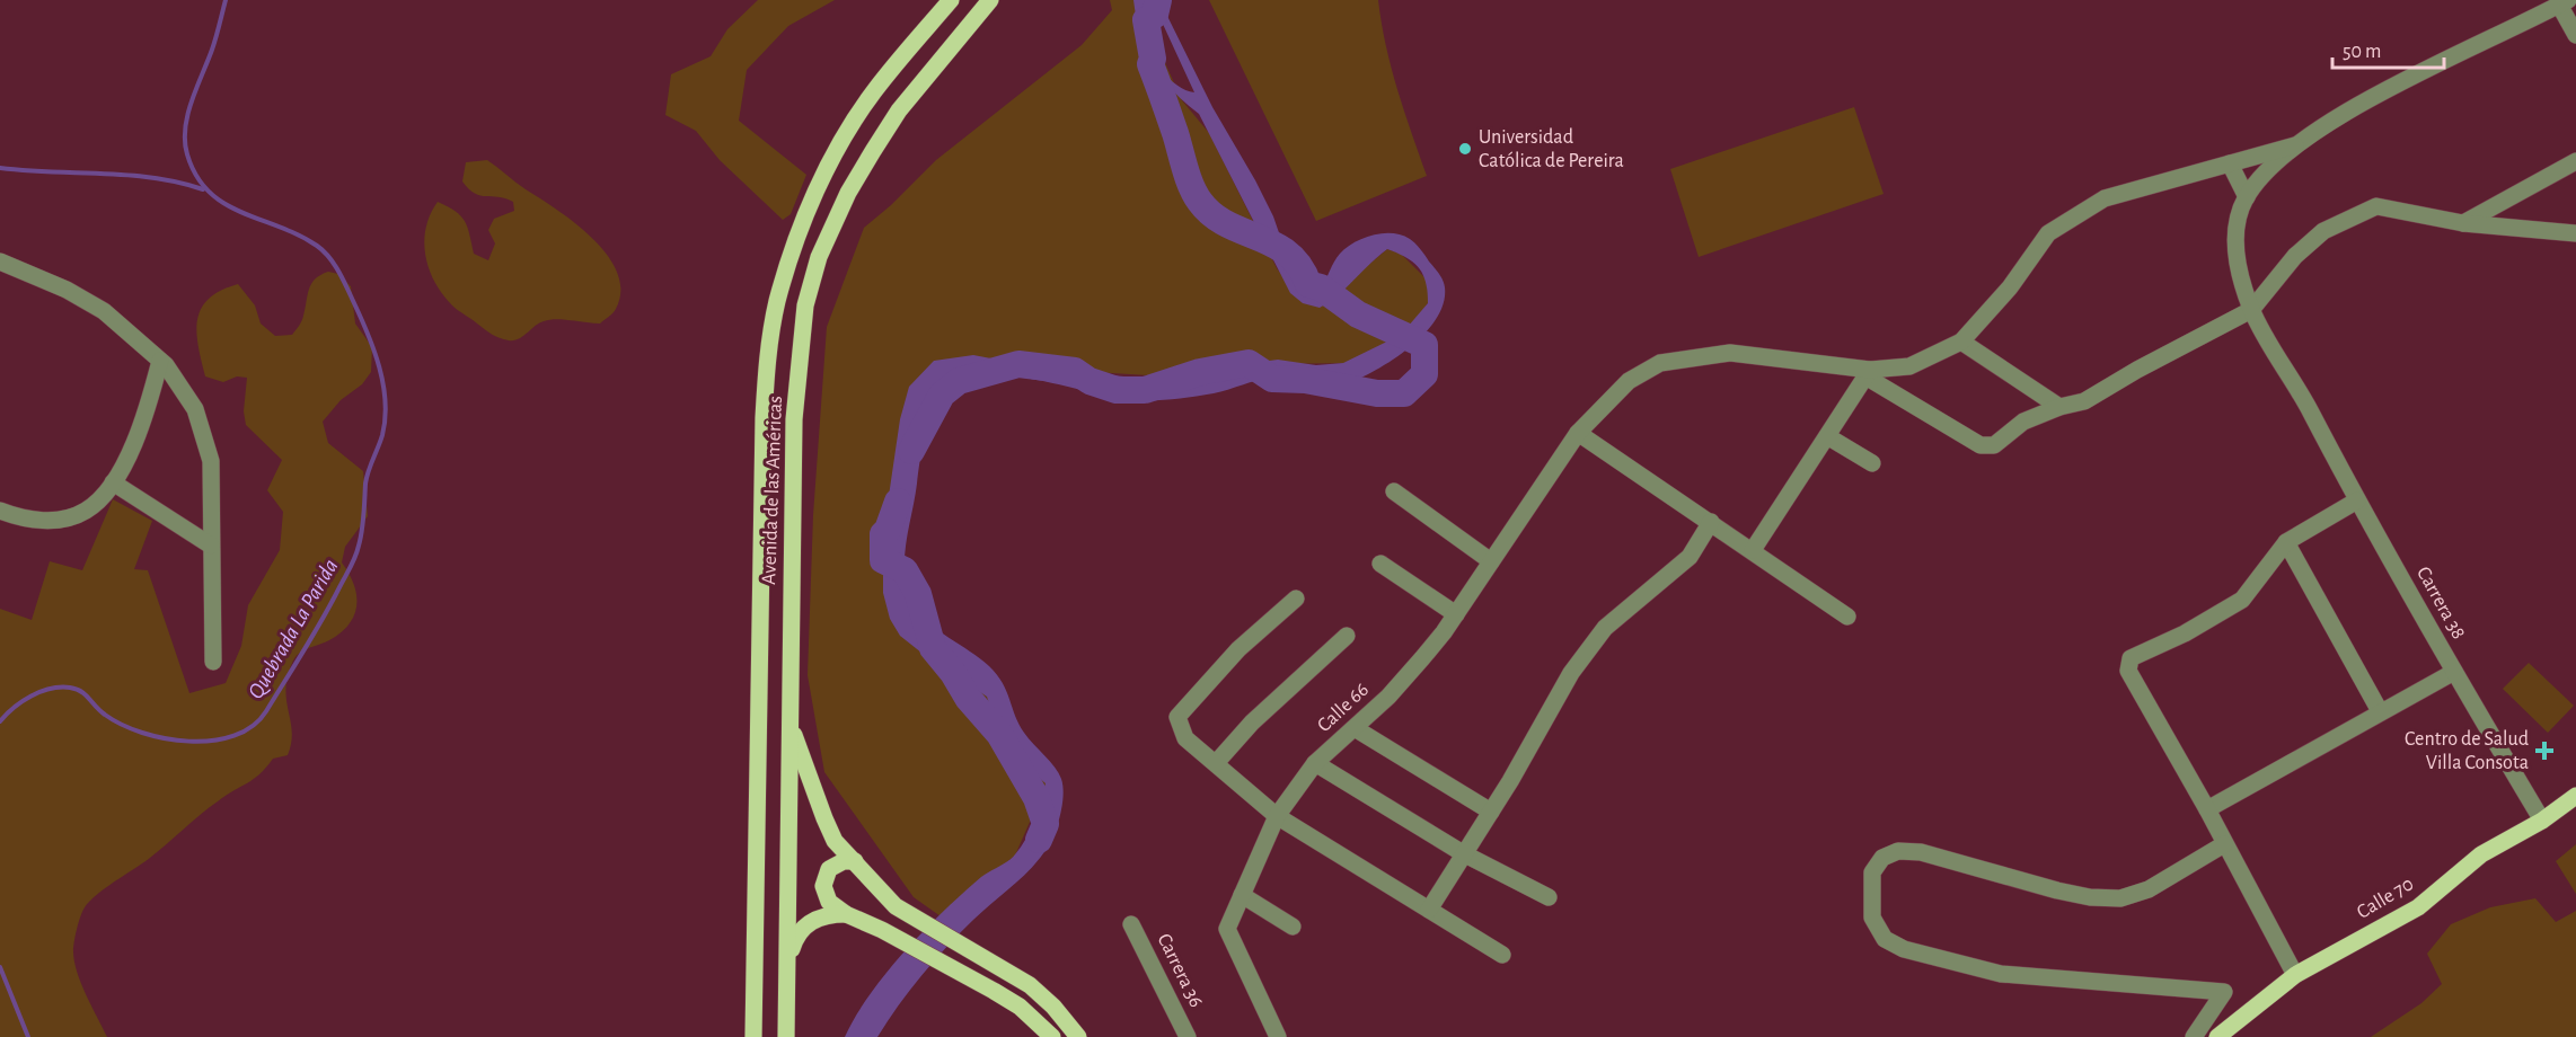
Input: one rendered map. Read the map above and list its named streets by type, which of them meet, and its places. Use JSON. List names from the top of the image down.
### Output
{
  "streets": {
    "main road": ["Avenida de las Américas", "Calle 70"],
    "street": ["Carrera 38", "Calle 66", "Carrera 36"]
  },
  "crossings": [
    ["Carrera 38", "Calle 70"]
  ],
  "water": ["Quebrada La Parida"],
  "places": {
    "other": ["Universidad Católica de Pereira"],
    "health": ["Centro de Salud Villa Consota"]
  },
  "scale_bar": "50 m"
}
